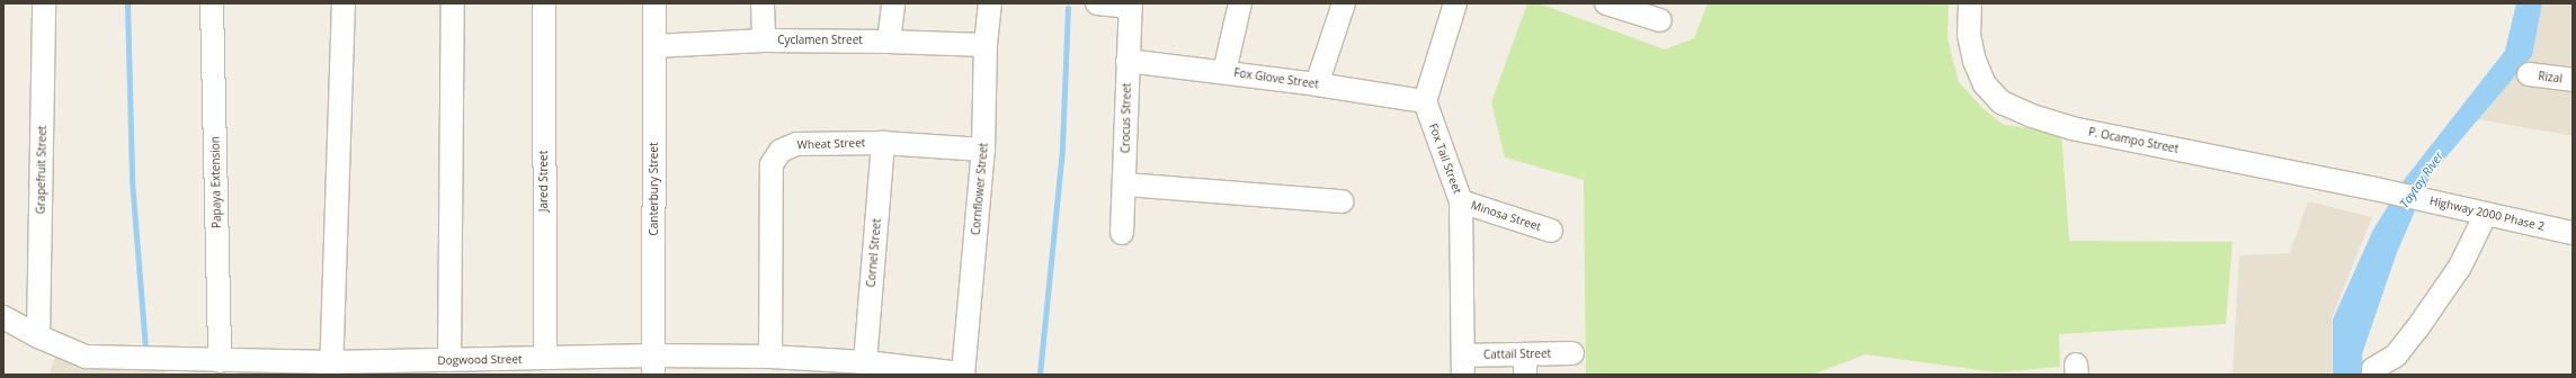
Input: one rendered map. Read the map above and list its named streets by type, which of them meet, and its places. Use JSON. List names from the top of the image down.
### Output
{
  "streets": {
    "street": [
      "Cyclamen Street",
      "Rizal",
      "Fox Glove Street",
      "Crocus Street",
      "P. Ocampo Street",
      "Wheat Street",
      "Fox Tail Street",
      "Grapefruit Street",
      "Jared Street",
      "Papaya Extension",
      "Canterbury Street",
      "Cornflower Street",
      "Highway 2000 Phase 2",
      "Minosa Street",
      "Cornel Street",
      "Cattail Street",
      "Dogwood Street"
    ]
  },
  "crossings": [
    ["Cyclamen Street", "Canterbury Street"],
    ["Cyclamen Street", "Cornflower Street"],
    ["Fox Glove Street", "Crocus Street"],
    ["Fox Glove Street", "Fox Tail Street"],
    ["P. Ocampo Street", "Highway 2000 Phase 2"],
    ["Wheat Street", "Cornflower Street"],
    ["Wheat Street", "Cornel Street"],
    ["Wheat Street", "Dogwood Street"],
    ["Fox Tail Street", "Minosa Street"],
    ["Fox Tail Street", "Cattail Street"],
    ["Grapefruit Street", "Dogwood Street"],
    ["Jared Street", "Dogwood Street"],
    ["Papaya Extension", "Dogwood Street"],
    ["Canterbury Street", "Dogwood Street"],
    ["Cornflower Street", "Dogwood Street"],
    ["Cornel Street", "Dogwood Street"]
  ],
  "water": ["Taytay River"]
}
